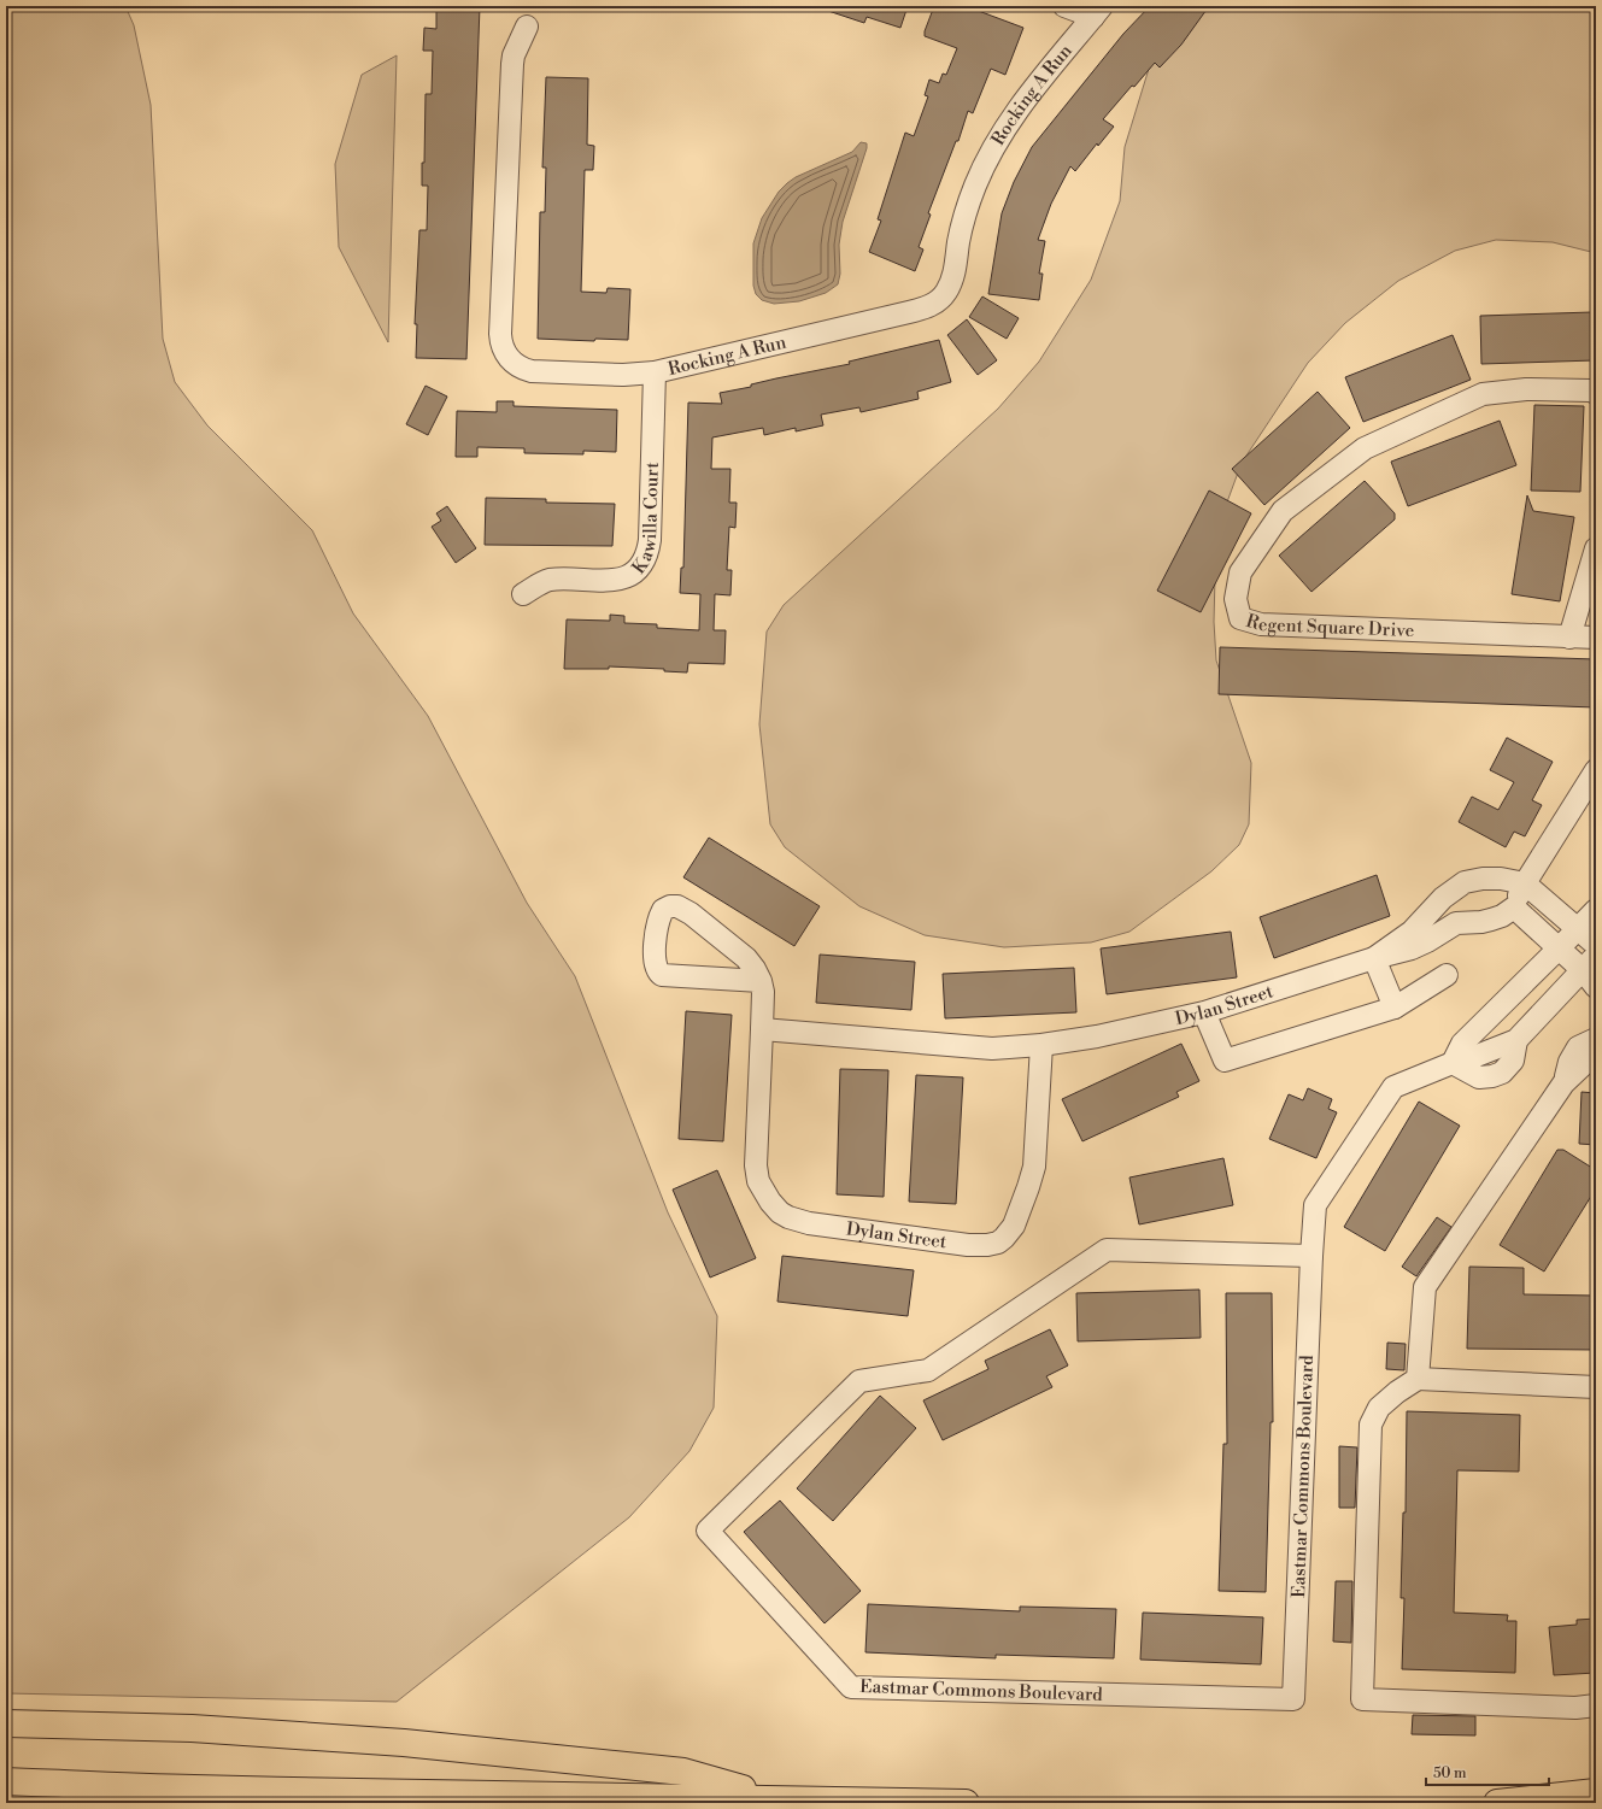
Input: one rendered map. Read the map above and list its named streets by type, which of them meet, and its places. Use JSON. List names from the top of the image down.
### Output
{
  "streets": {
    "street": [
      "Rocking A Run",
      "Kawilla Court",
      "Regent Square Drive",
      "Dylan Street",
      "Eastmar Commons Boulevard"
    ]
  },
  "crossings": [
    ["Rocking A Run", "Kawilla Court"]
  ],
  "scale_bar": "50 m"
}
